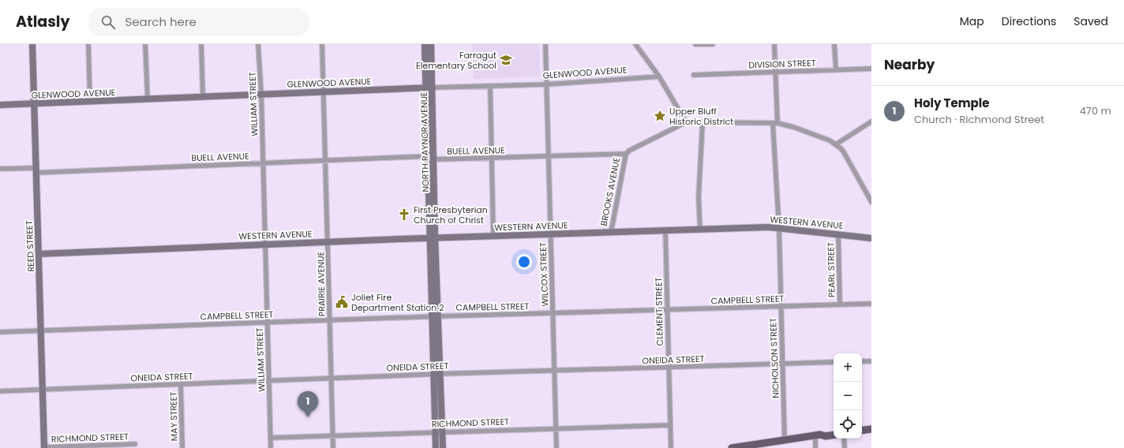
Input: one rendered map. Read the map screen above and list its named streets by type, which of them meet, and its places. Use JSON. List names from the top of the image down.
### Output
{
  "streets": {
    "street": [
      "DIVISION STREET",
      "GLENWOOD AVENUE",
      "WILLIAM STREET",
      "NORTH RAYNOR AVENUE",
      "BUELL AVENUE",
      "BROOKS AVENUE",
      "WESTERN AVENUE",
      "REED STREET",
      "PEARL STREET",
      "WILCOX STREET",
      "PRAIRIE AVENUE",
      "CAMPBELL STREET",
      "CLEMENT STREET",
      "NICHOLSON STREET",
      "ONEIDA STREET",
      "MAY STREET",
      "RICHMOND STREET"
    ]
  },
  "crossings": [
    ["DIVISION STREET", "NICHOLSON STREET"],
    ["GLENWOOD AVENUE", "WILLIAM STREET"],
    ["GLENWOOD AVENUE", "NORTH RAYNOR AVENUE"],
    ["GLENWOOD AVENUE", "REED STREET"],
    ["GLENWOOD AVENUE", "WILCOX STREET"],
    ["GLENWOOD AVENUE", "PRAIRIE AVENUE"],
    ["WILLIAM STREET", "BUELL AVENUE"],
    ["WILLIAM STREET", "WESTERN AVENUE"],
    ["WILLIAM STREET", "CAMPBELL STREET"],
    ["WILLIAM STREET", "ONEIDA STREET"],
    ["WILLIAM STREET", "RICHMOND STREET"],
    ["NORTH RAYNOR AVENUE", "BUELL AVENUE"],
    ["NORTH RAYNOR AVENUE", "WESTERN AVENUE"],
    ["NORTH RAYNOR AVENUE", "CAMPBELL STREET"],
    ["NORTH RAYNOR AVENUE", "ONEIDA STREET"],
    ["NORTH RAYNOR AVENUE", "RICHMOND STREET"],
    ["BUELL AVENUE", "BROOKS AVENUE"],
    ["BUELL AVENUE", "REED STREET"],
    ["BUELL AVENUE", "WILCOX STREET"],
    ["BUELL AVENUE", "PRAIRIE AVENUE"],
    ["BUELL AVENUE", "NICHOLSON STREET"],
    ["BROOKS AVENUE", "WESTERN AVENUE"],
    ["WESTERN AVENUE", "REED STREET"],
    ["WESTERN AVENUE", "PEARL STREET"],
    ["WESTERN AVENUE", "WILCOX STREET"],
    ["WESTERN AVENUE", "PRAIRIE AVENUE"],
    ["WESTERN AVENUE", "CLEMENT STREET"],
    ["WESTERN AVENUE", "NICHOLSON STREET"],
    ["REED STREET", "CAMPBELL STREET"],
    ["REED STREET", "ONEIDA STREET"],
    ["REED STREET", "RICHMOND STREET"],
    ["PEARL STREET", "CAMPBELL STREET"],
    ["WILCOX STREET", "CAMPBELL STREET"],
    ["WILCOX STREET", "ONEIDA STREET"],
    ["WILCOX STREET", "RICHMOND STREET"],
    ["PRAIRIE AVENUE", "CAMPBELL STREET"],
    ["PRAIRIE AVENUE", "ONEIDA STREET"],
    ["PRAIRIE AVENUE", "RICHMOND STREET"],
    ["CAMPBELL STREET", "CLEMENT STREET"],
    ["CAMPBELL STREET", "NICHOLSON STREET"],
    ["CLEMENT STREET", "ONEIDA STREET"],
    ["CLEMENT STREET", "RICHMOND STREET"],
    ["NICHOLSON STREET", "ONEIDA STREET"],
    ["ONEIDA STREET", "MAY STREET"]
  ],
  "places": {
    "school or university": ["Farragut Elementary School"],
    "place": ["Upper Bluff Historic District"],
    "church": ["First Presbyterian Church of Christ"],
    "public building": ["Joliet Fire Department Station 2"]
  },
  "page": {
    "header": "Atlasly",
    "search": "Search here",
    "nav": ["Map", "Directions", "Saved"],
    "heading": "Nearby",
    "list": [
      {
        "mark": "1",
        "name": "Holy Temple",
        "note": "Church · Richmond Street",
        "value": "470 m"
      }
    ],
    "map_buttons": ["+", "−"],
    "pins": "1"
  }
}
